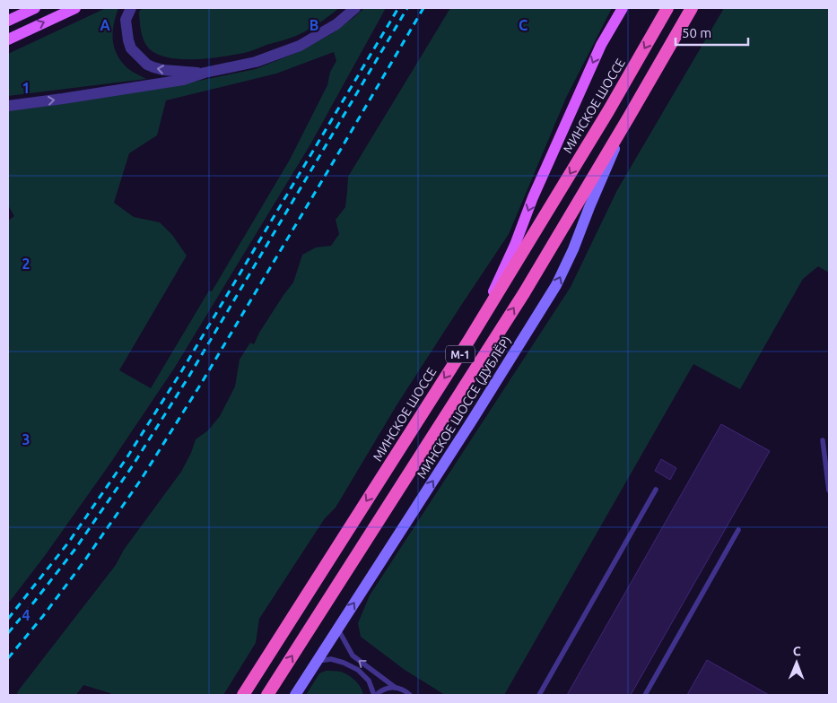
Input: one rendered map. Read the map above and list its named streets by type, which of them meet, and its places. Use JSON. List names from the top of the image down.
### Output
{
  "streets": {
    "highway": ["МИНСКОЕ ШОССЕ", "М-1"],
    "main road": ["МИНСКОЕ ШОССЕ (ДУБЛЁР)"]
  },
  "crossings": [
    ["М-1", "МИНСКОЕ ШОССЕ (ДУБЛЁР)"]
  ],
  "scale_bar": "50 m",
  "north": "top",
  "grid": {
    "columns": ["A", "B", "C"],
    "rows": [
      "1",
      "2",
      "3",
      "4"
    ]
  }
}
